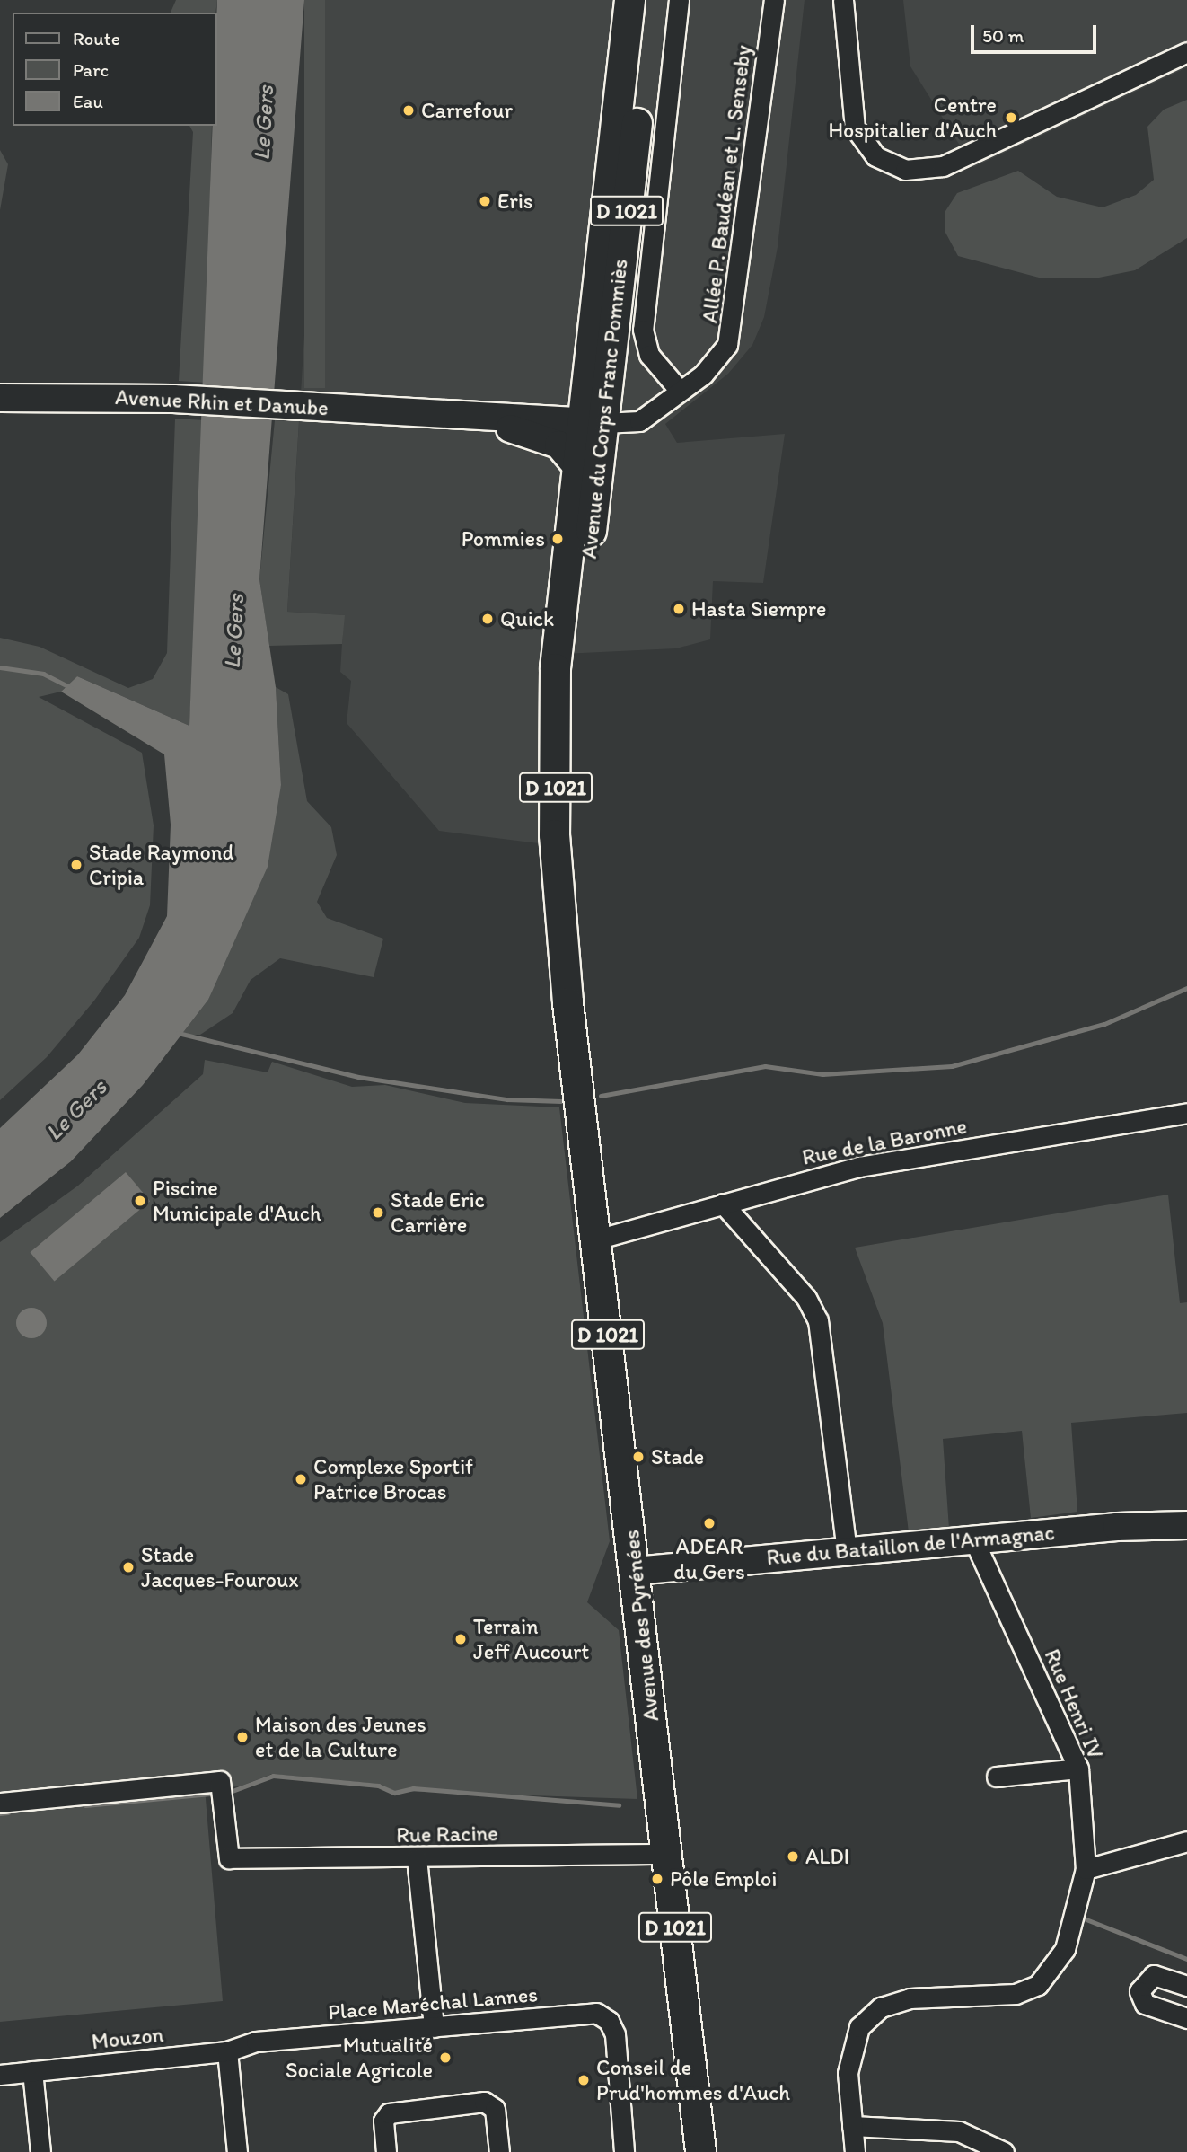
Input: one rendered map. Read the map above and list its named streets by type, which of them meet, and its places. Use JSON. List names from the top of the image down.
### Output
{
  "streets": {
    "main road": ["D 1021", "Avenue du Corps Franc Pommiès", "Avenue des Pyrénées"],
    "street": [
      "Allée P. Baudéan et L. Senseby",
      "Avenue Rhin et Danube",
      "Rue de la Baronne",
      "Rue du Bataillon de l'Armagnac",
      "Rue Henri IV",
      "Rue Racine",
      "Place Maréchal Lannes",
      "Mouzon"
    ]
  },
  "crossings": [
    ["Allée P. Baudéan et L. Senseby", "Avenue Rhin et Danube"],
    ["Allée P. Baudéan et L. Senseby", "Avenue du Corps Franc Pommiès"],
    ["Avenue Rhin et Danube", "Avenue du Corps Franc Pommiès"],
    ["Avenue du Corps Franc Pommiès", "Avenue des Pyrénées"],
    ["Rue de la Baronne", "Avenue des Pyrénées"],
    ["Rue du Bataillon de l'Armagnac", "Avenue des Pyrénées"],
    ["Rue du Bataillon de l'Armagnac", "Rue Henri IV"],
    ["Avenue des Pyrénées", "Rue Racine"],
    ["Place Maréchal Lannes", "Mouzon"]
  ],
  "water": ["Le Gers"],
  "places": [
    "Carrefour",
    "Centre Hospitalier d'Auch",
    "Eris",
    "Pommies",
    "Hasta Siempre",
    "Quick",
    "Stade Raymond Cripia",
    "Piscine Municipale d'Auch",
    "Stade Eric Carrière",
    "Stade",
    "Complexe Sportif Patrice Brocas",
    "ADEAR du Gers",
    "Stade Jacques-Fouroux",
    "Terrain Jeff Aucourt",
    "Maison des Jeunes et de la Culture",
    "ALDI",
    "Pôle Emploi",
    "Mutualité Sociale Agricole",
    "Conseil de Prud'hommes d'Auch"
  ],
  "legend": ["Route", "Parc", "Eau"],
  "scale_bar": "50 m"
}
